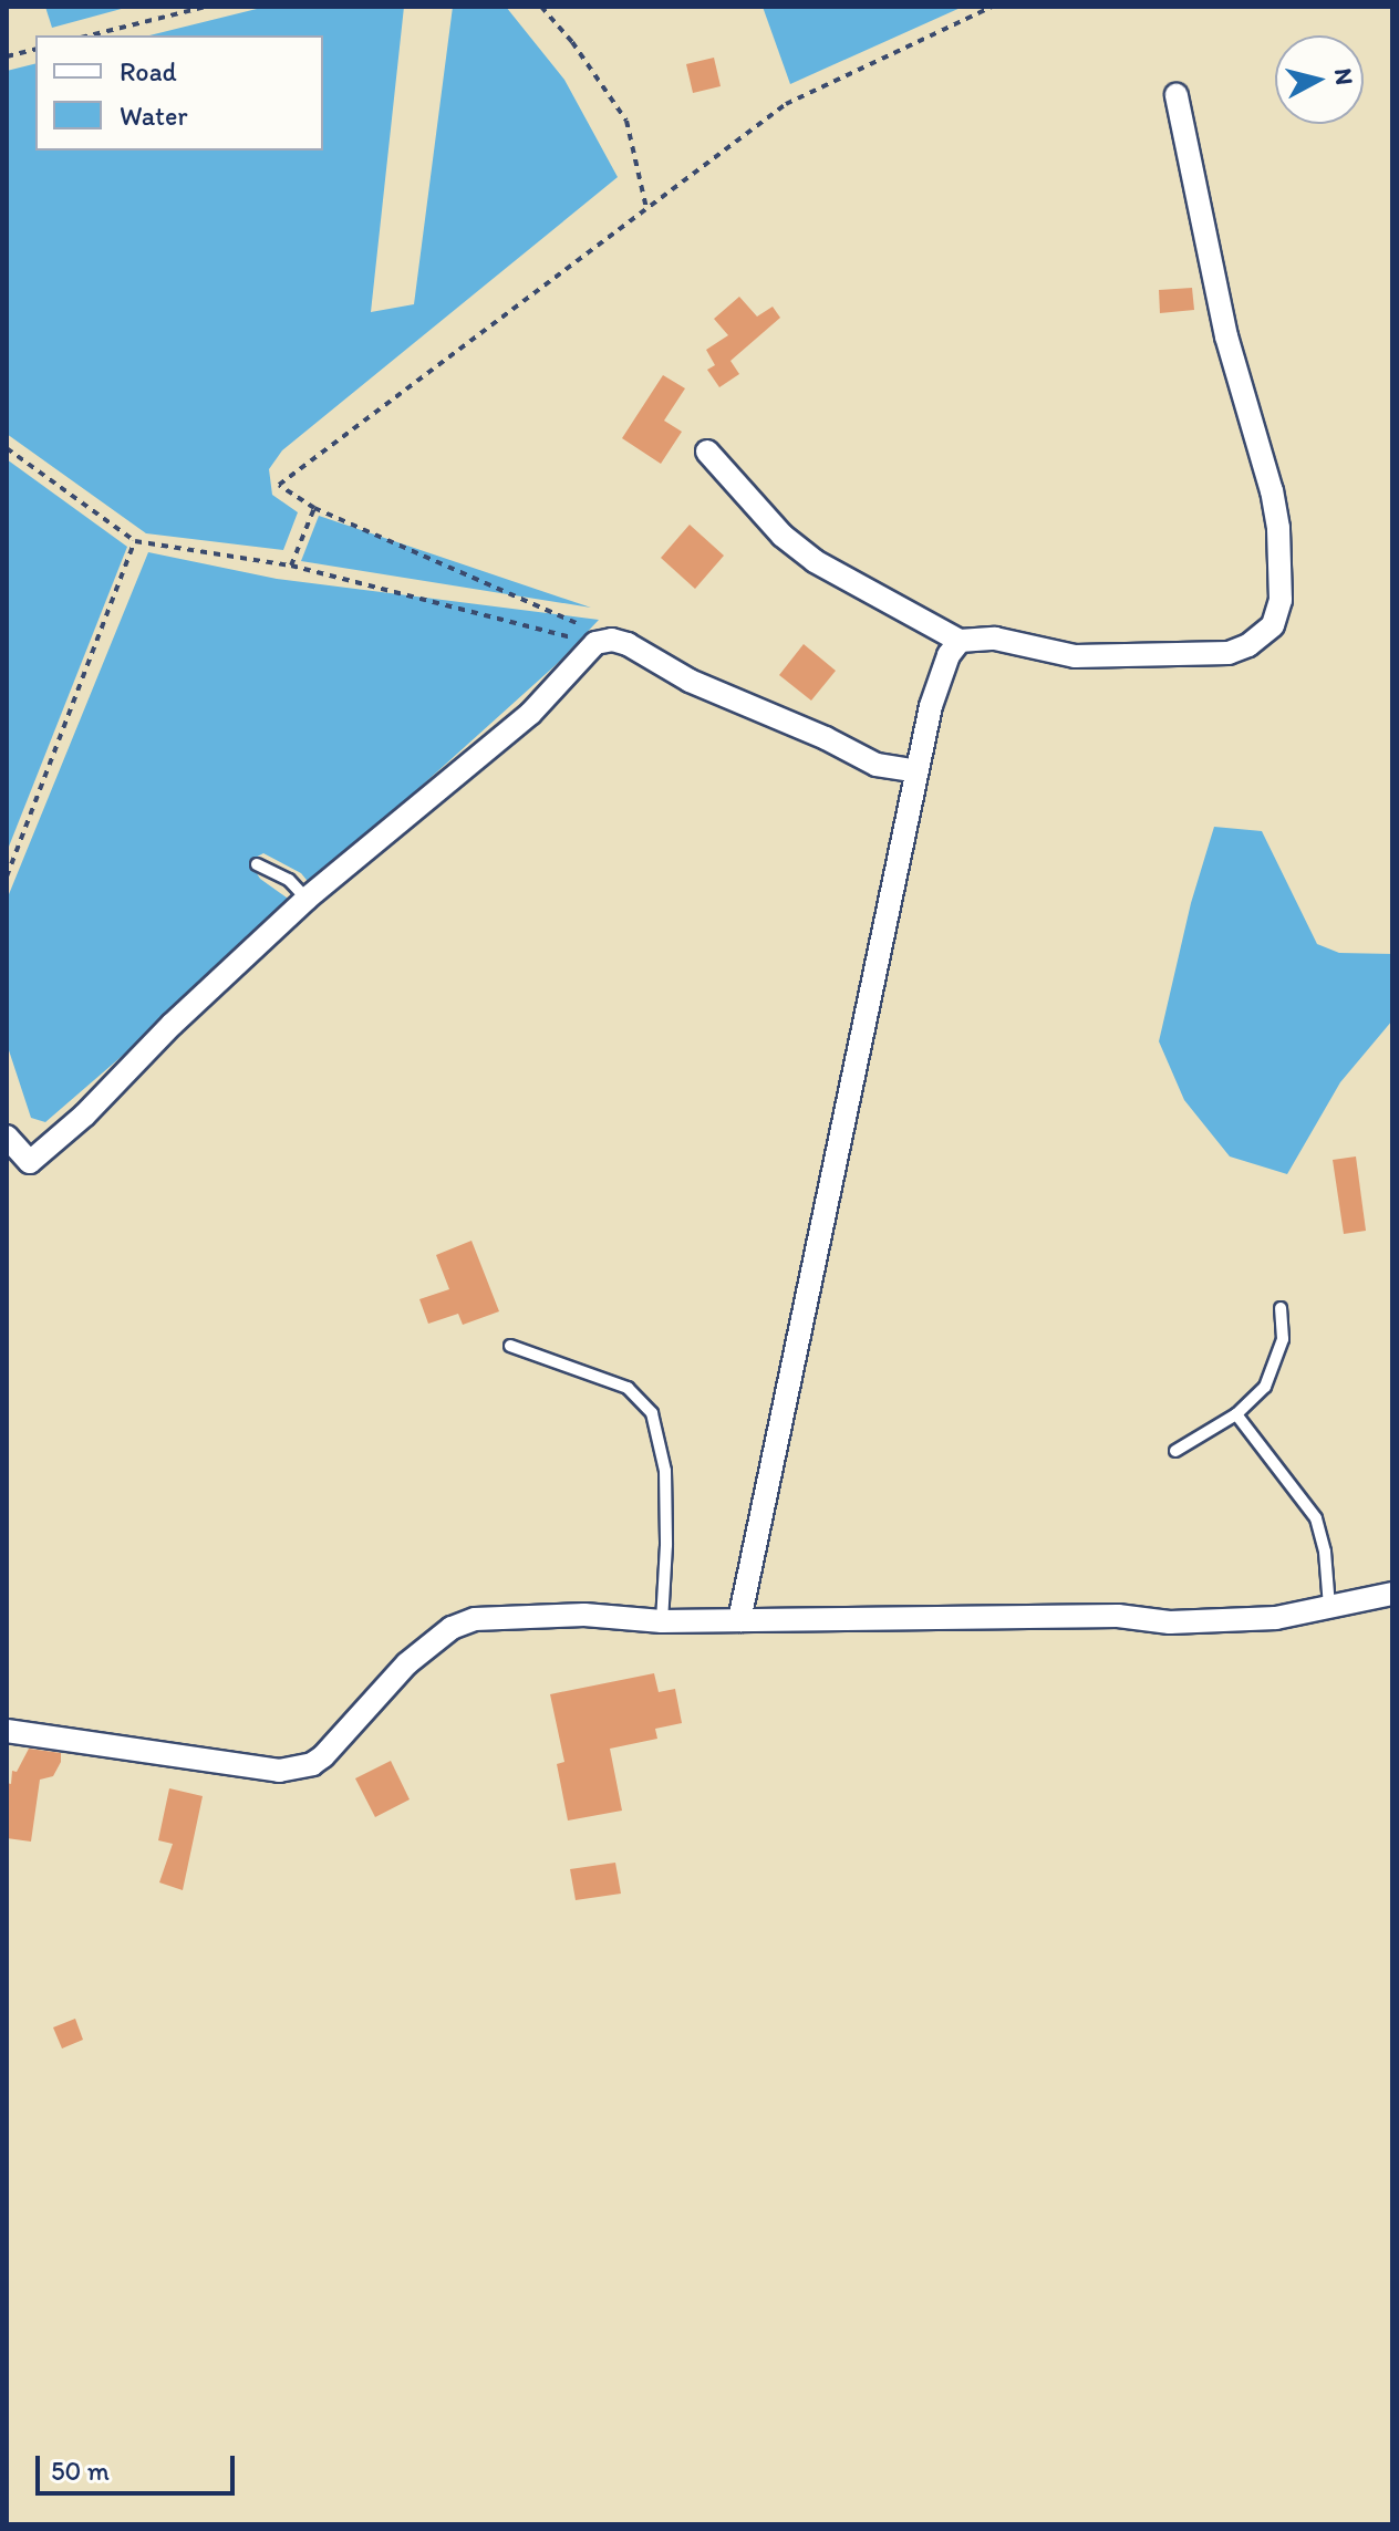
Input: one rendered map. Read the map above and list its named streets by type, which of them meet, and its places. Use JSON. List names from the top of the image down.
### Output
{
  "legend": ["Road", "Water"],
  "scale_bar": "50 m",
  "north": "right"
}
